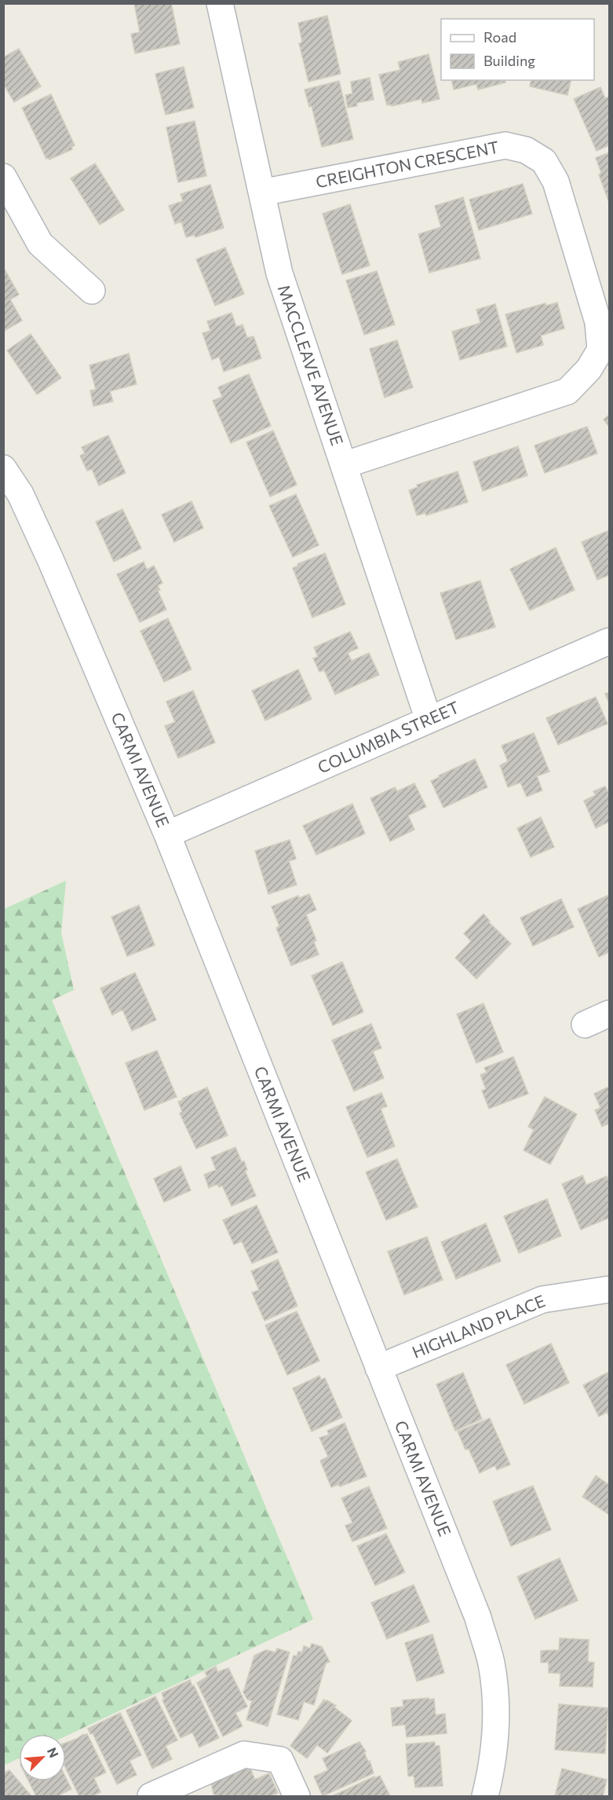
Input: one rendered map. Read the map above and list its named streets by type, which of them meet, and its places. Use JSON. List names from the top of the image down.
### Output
{
  "streets": {
    "street": [
      "CREIGHTON CRESCENT",
      "MACCLEAVE AVENUE",
      "COLUMBIA STREET",
      "CARMI AVENUE",
      "HIGHLAND PLACE"
    ]
  },
  "crossings": [
    ["CREIGHTON CRESCENT", "MACCLEAVE AVENUE"],
    ["MACCLEAVE AVENUE", "COLUMBIA STREET"],
    ["COLUMBIA STREET", "CARMI AVENUE"],
    ["CARMI AVENUE", "HIGHLAND PLACE"]
  ],
  "legend": ["Road", "Building"],
  "north": "top right"
}
